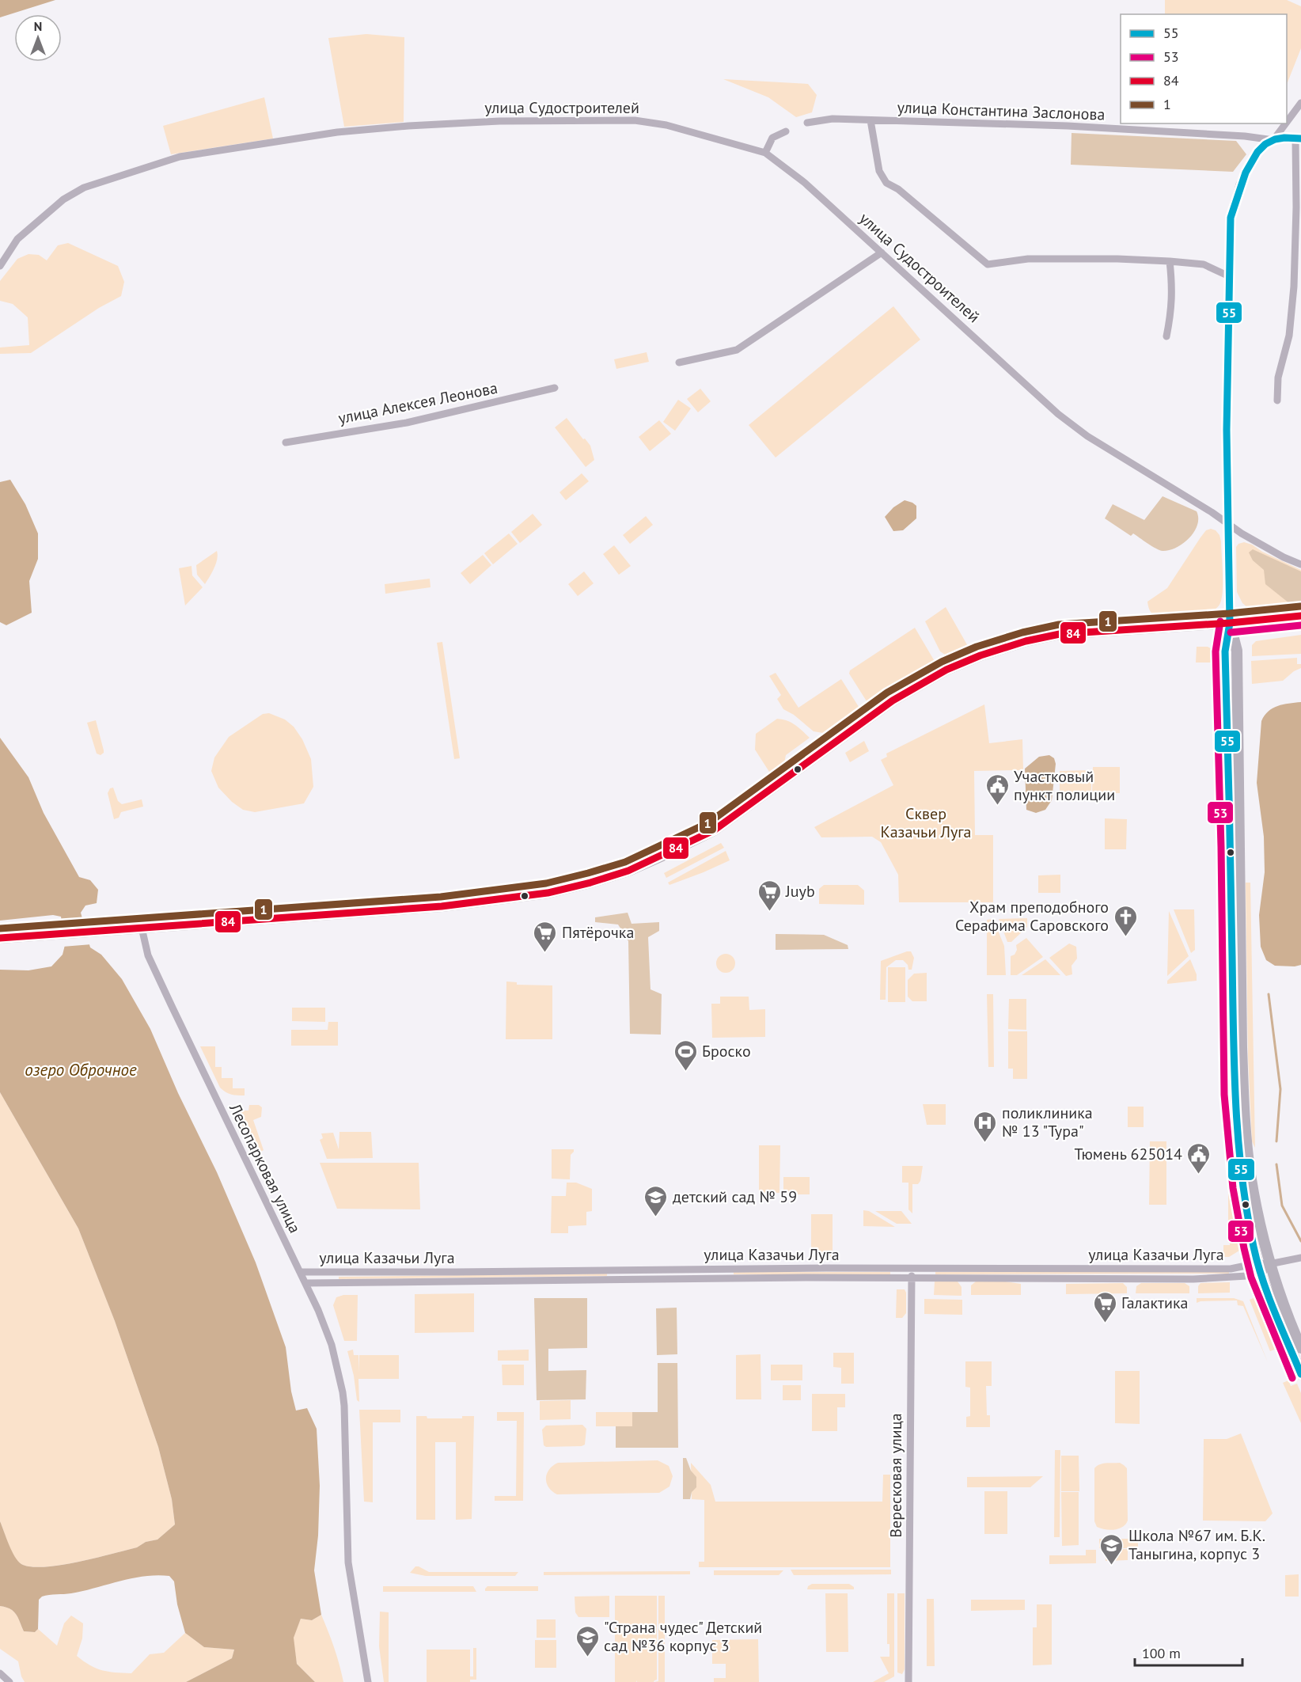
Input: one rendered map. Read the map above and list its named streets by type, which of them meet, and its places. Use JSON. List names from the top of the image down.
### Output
{
  "streets": {
    "street": [
      "улица Судостроителей",
      "улица Константина Заслонова",
      "улица Алексея Леонова",
      "Лесопарковая улица",
      "улица Казачьи Луга",
      "Вересковая улица"
    ]
  },
  "crossings": [
    ["Лесопарковая улица", "улица Казачьи Луга"],
    ["улица Казачьи Луга", "Вересковая улица"]
  ],
  "water": ["озеро Оброчное"],
  "parks": ["Сквер Казачьи Луга"],
  "places": {
    "public building": ["Участковый пункт полиции", "Тюмень 625014"],
    "supermarket": ["Juyb", "Пятёрочка", "Галактика"],
    "church": ["Храм преподобного Серафима Саровского"],
    "sports": ["Броско"],
    "hospital": ["поликлиника № 13 \"Тура\""],
    "school or university": ["детский сад № 59", "Школа №67 им. Б.К. Таныгина, корпус 3", "\"Страна чудес\" Детский сад №36 корпус 3"]
  },
  "lines": [
    "transit line 55",
    "transit line 1",
    "transit line 84",
    "transit line 53"
  ],
  "legend": [
    "55",
    "53",
    "84",
    "1"
  ],
  "scale_bar": "100 m",
  "north": "top"
}
